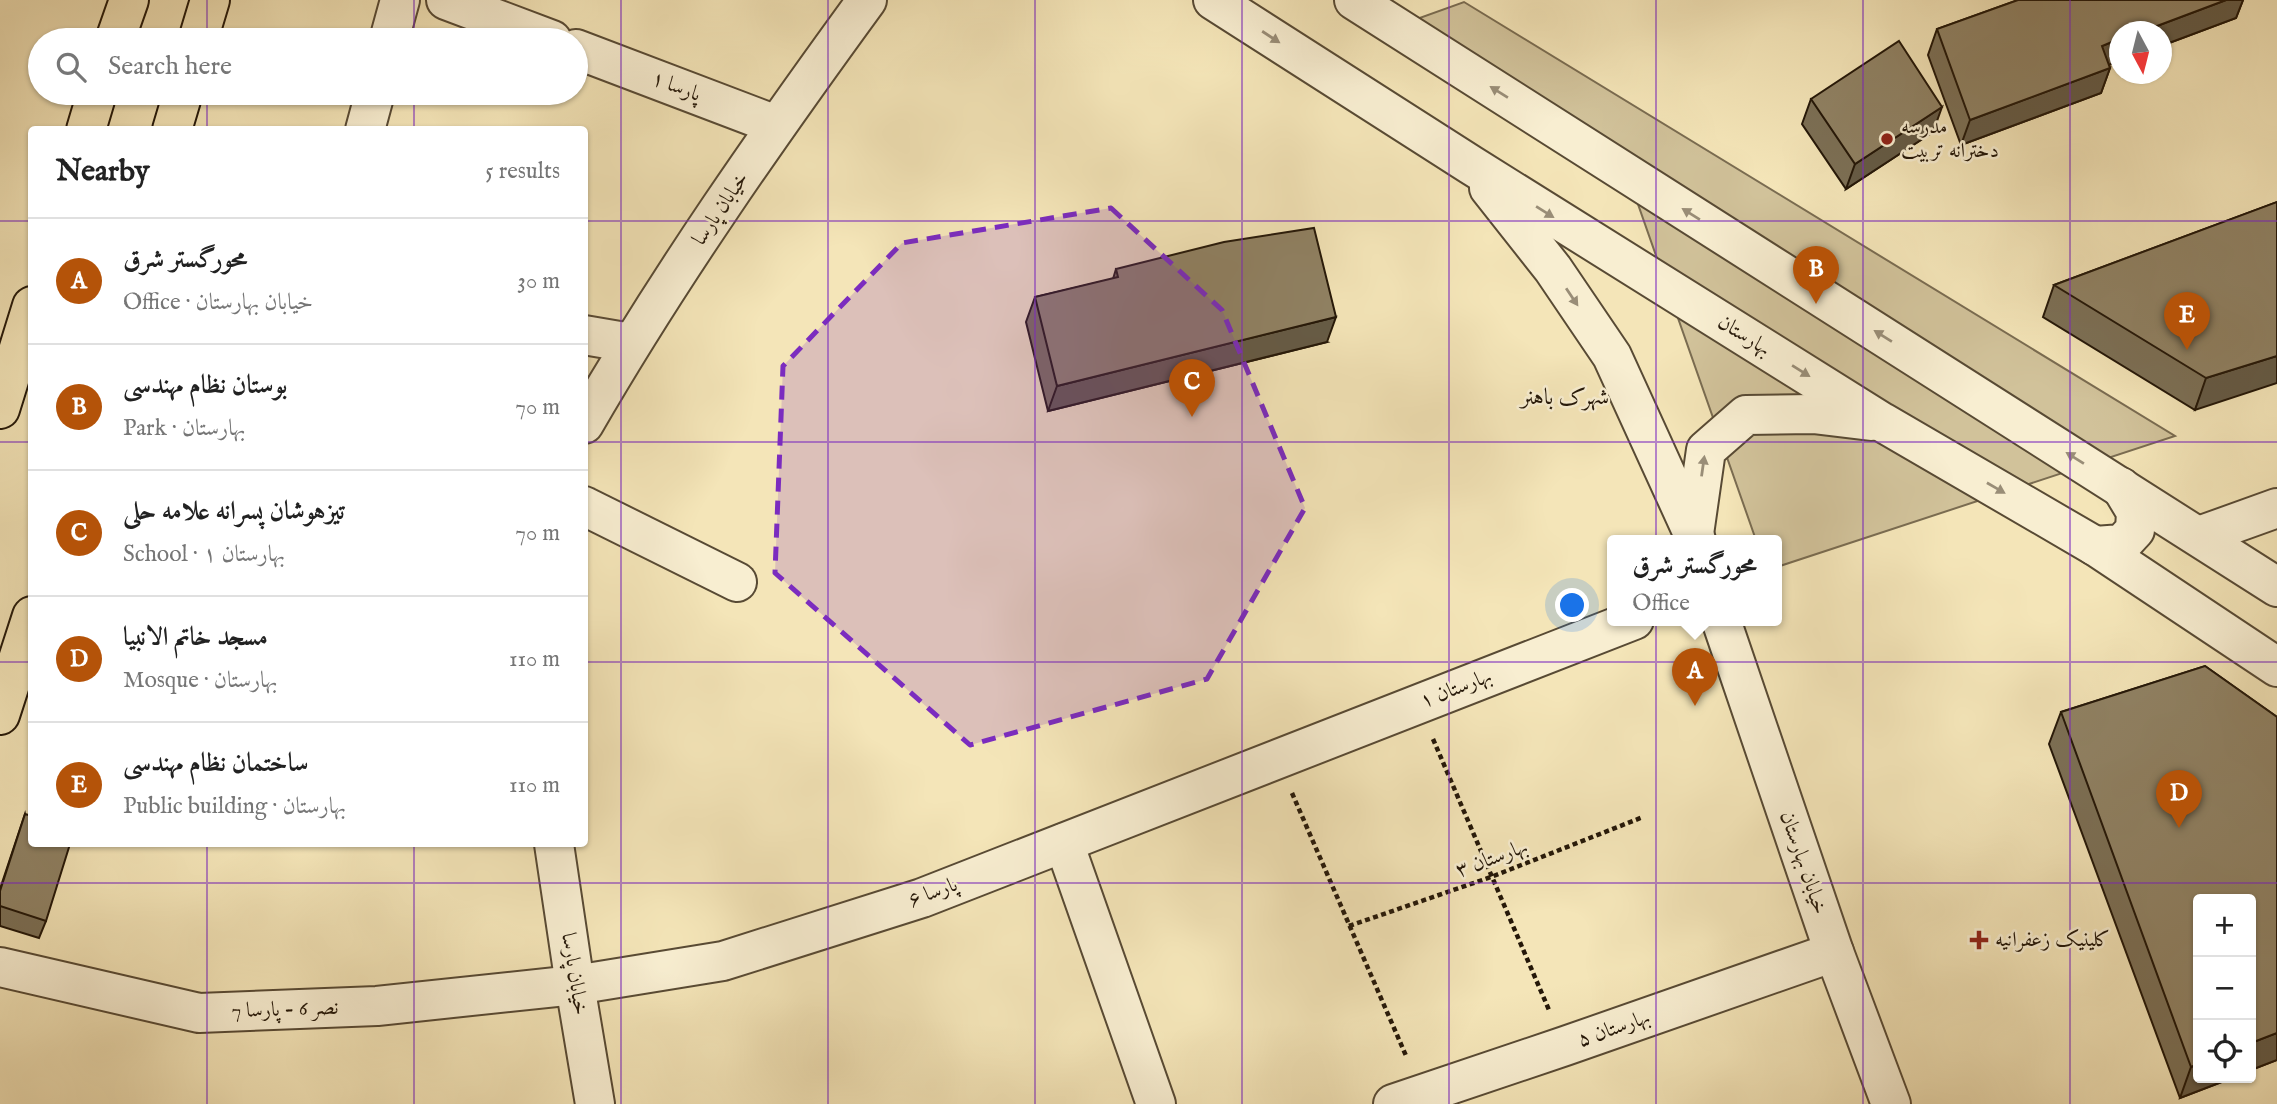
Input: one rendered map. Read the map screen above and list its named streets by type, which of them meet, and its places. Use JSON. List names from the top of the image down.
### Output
{
  "streets": {
    "street": [
      "پارسا ۱",
      "خیابان پارسا",
      "بهارستان",
      "بهارستان ۱",
      "خیابان بهارستان",
      "پارسا ۶",
      "نصر 6 - پارسا 7",
      "بهارستان ۵"
    ],
    "path": ["بهارستان ۳"]
  },
  "crossings": [
    ["پارسا ۱", "خیابان پارسا"],
    ["خیابان پارسا", "پارسا ۶"],
    ["خیابان پارسا", "نصر 6 - پارسا 7"],
    ["بهارستان ۱", "پارسا ۶"],
    ["خیابان بهارستان", "بهارستان ۵"],
    ["پارسا ۶", "نصر 6 - پارسا 7"]
  ],
  "districts": ["شهرک باهنر"],
  "places": {
    "other": ["مدرسه دخترانه تربیت"],
    "health": ["کلینیک زعفرانیه"]
  },
  "north": "bottom",
  "page": {
    "search": "Search here",
    "heading": ["Nearby", "5 results"],
    "list": [
      {
        "mark": "A",
        "name": "محورگستر شرق",
        "note": "Office · خیابان بهارستان",
        "value": "30 m"
      },
      {
        "mark": "B",
        "name": "بوستان نظام مهندسی",
        "note": "Park · بهارستان",
        "value": "70 m"
      },
      {
        "mark": "C",
        "name": "تیزهوشان پسرانه علامه حلی",
        "note": "School · بهارستان ۱",
        "value": "70 m"
      },
      {
        "mark": "D",
        "name": "مسجد خاتم الانبیا",
        "note": "Mosque · بهارستان",
        "value": "110 m"
      },
      {
        "mark": "E",
        "name": "ساختمان نظام مهندسی",
        "note": "Public building · بهارستان",
        "value": "110 m"
      }
    ],
    "pins": [
      "B",
      "E",
      "C",
      "A",
      "D"
    ],
    "popup": ["محورگستر شرق", "Office"],
    "map_buttons": ["+", "−"]
  }
}
